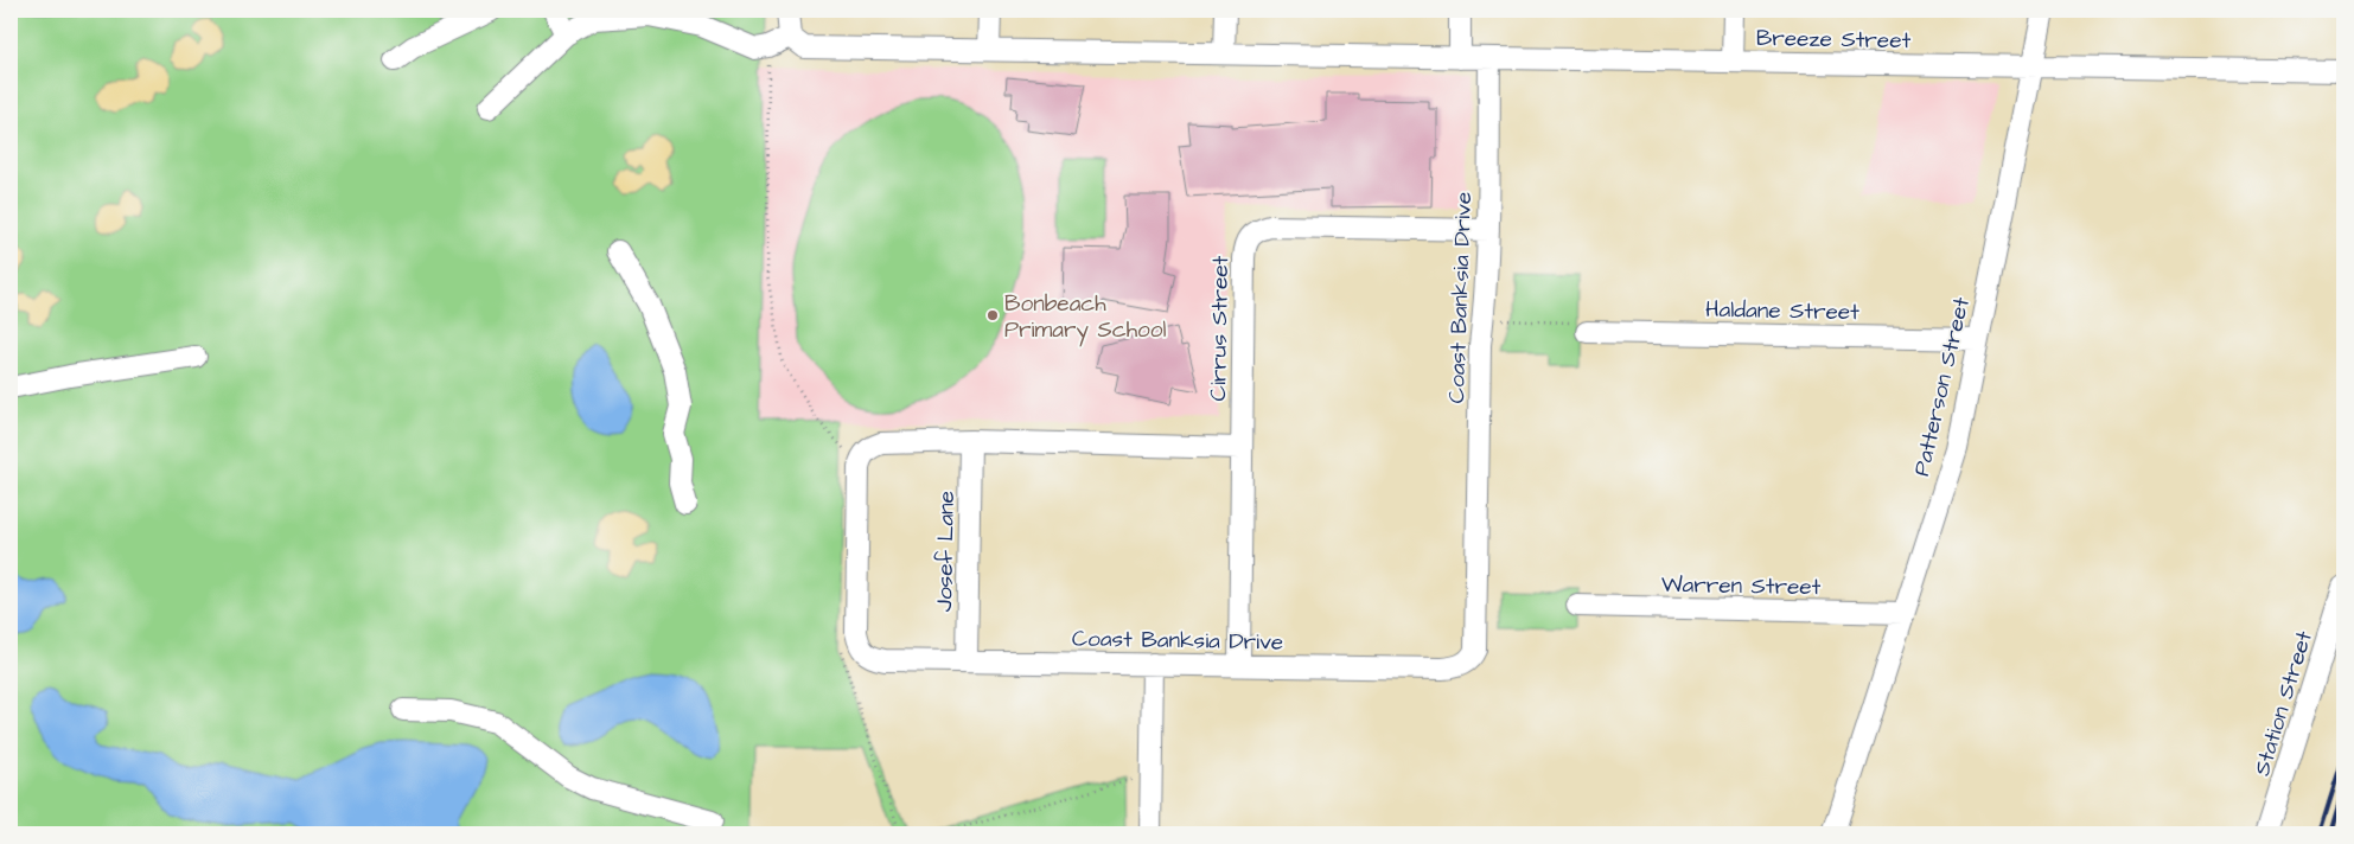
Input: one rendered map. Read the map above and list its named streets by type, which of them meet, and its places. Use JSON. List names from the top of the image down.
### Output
{
  "streets": {
    "street": [
      "Breeze Street",
      "Coast Banksia Drive",
      "Haldane Street",
      "Cirrus Street",
      "Patterson Street",
      "Josef Lane",
      "Warren Street",
      "Station Street"
    ]
  },
  "crossings": [
    ["Breeze Street", "Coast Banksia Drive"],
    ["Breeze Street", "Patterson Street"],
    ["Coast Banksia Drive", "Cirrus Street"],
    ["Coast Banksia Drive", "Josef Lane"],
    ["Haldane Street", "Patterson Street"],
    ["Patterson Street", "Warren Street"]
  ],
  "places": ["Bonbeach Primary School"]
}
